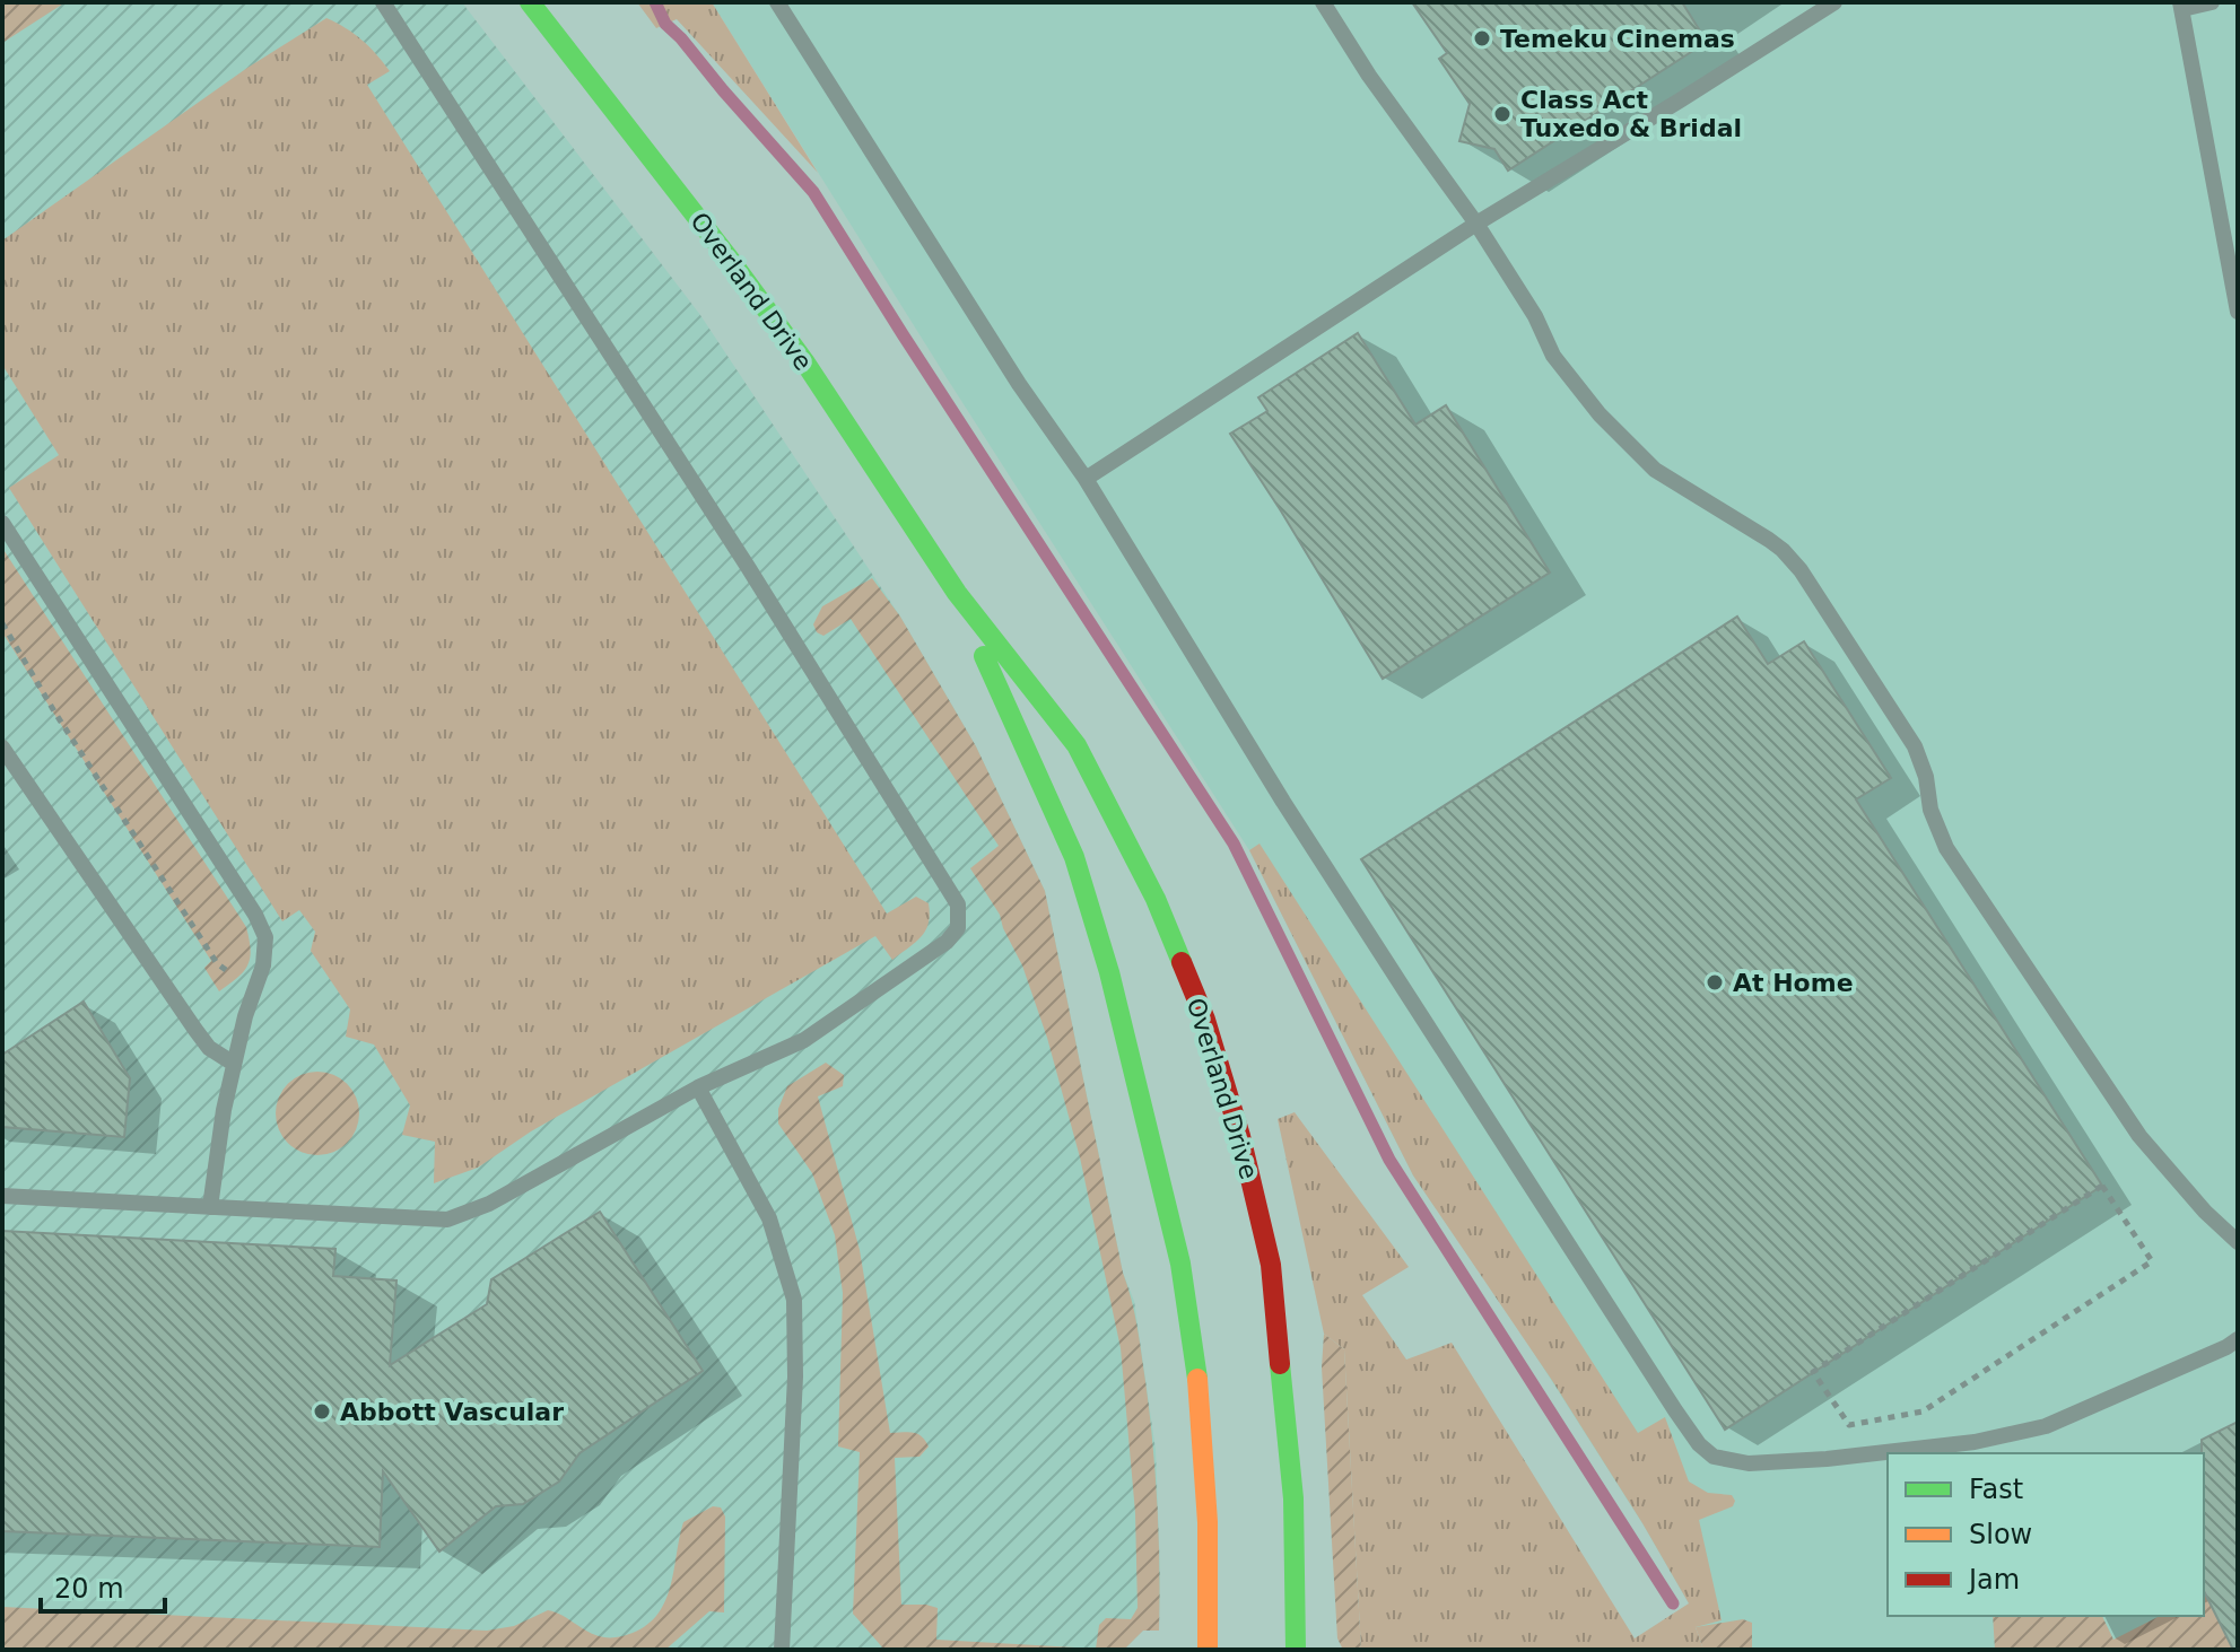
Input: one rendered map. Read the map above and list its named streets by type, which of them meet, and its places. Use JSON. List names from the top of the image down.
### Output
{
  "streets": {
    "main road": ["Overland Drive"]
  },
  "places": [
    "Temeku Cinemas",
    "Class Act Tuxedo & Bridal",
    "At Home",
    "Abbott Vascular"
  ],
  "legend": ["Fast", "Slow", "Jam"],
  "scale_bar": "20 m"
}
